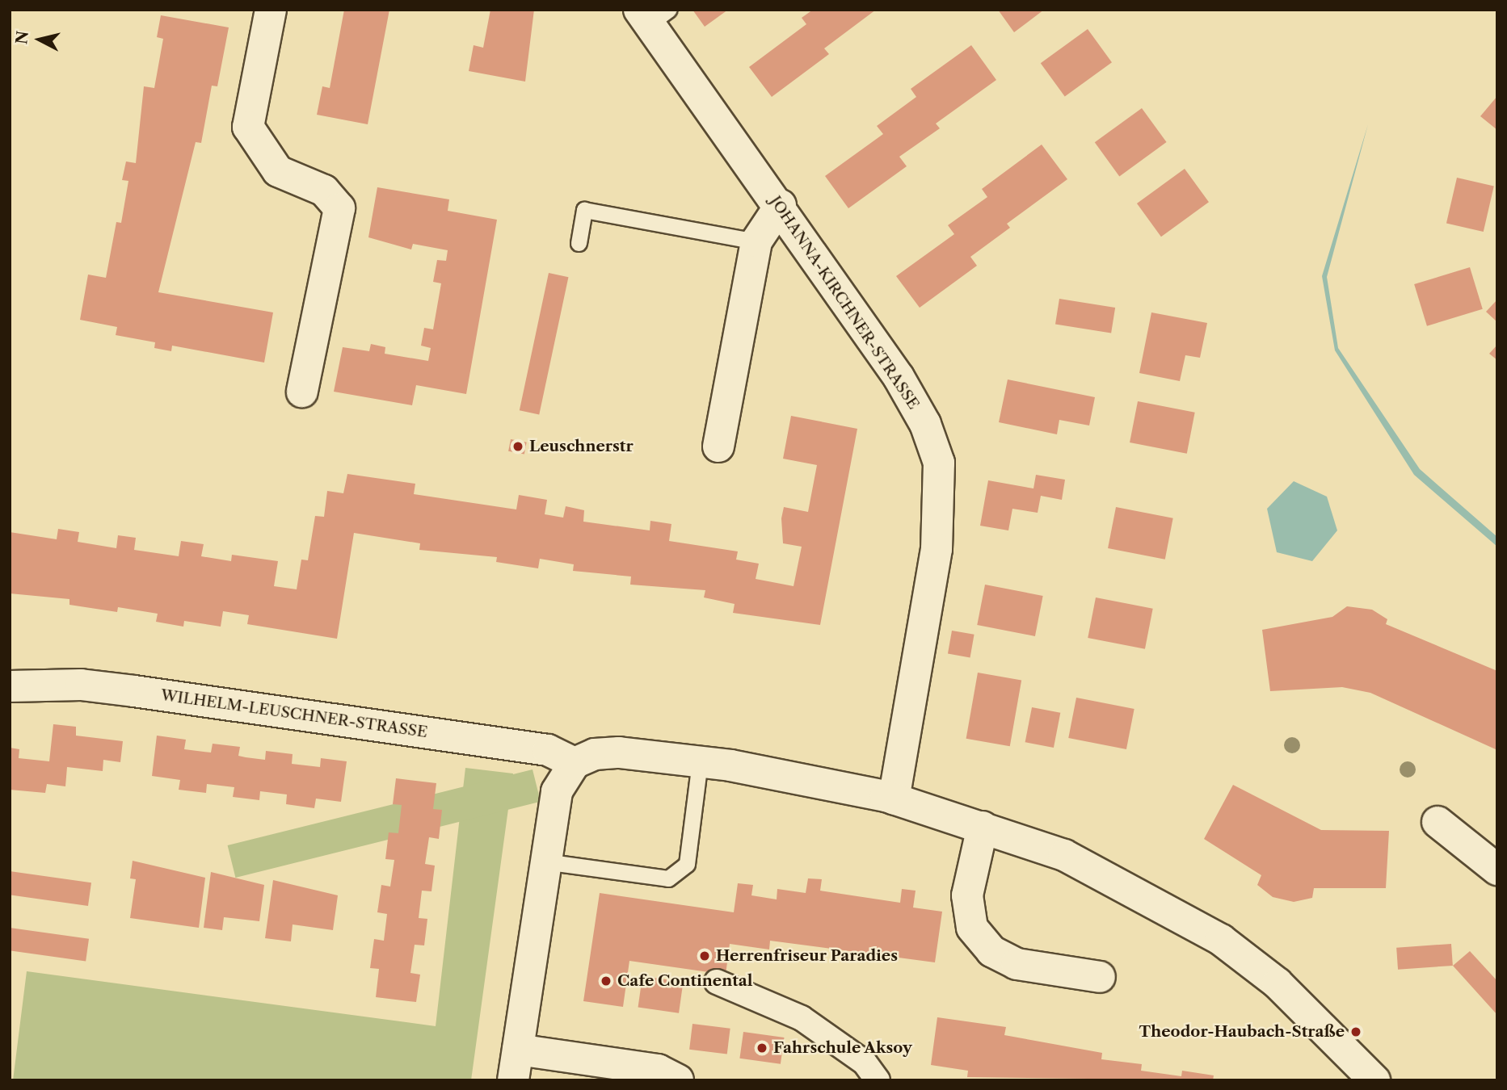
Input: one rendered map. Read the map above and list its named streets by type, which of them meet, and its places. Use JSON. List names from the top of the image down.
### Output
{
  "streets": {
    "street": ["JOHANNA-KIRCHNER-STRASSE", "WILHELM-LEUSCHNER-STRASSE"]
  },
  "places": [
    "Leuschnerstr",
    "Herrenfriseur Paradies",
    "Cafe Continental",
    "Theodor-Haubach-Straße",
    "Fahrschule Aksoy"
  ],
  "north": "left"
}
